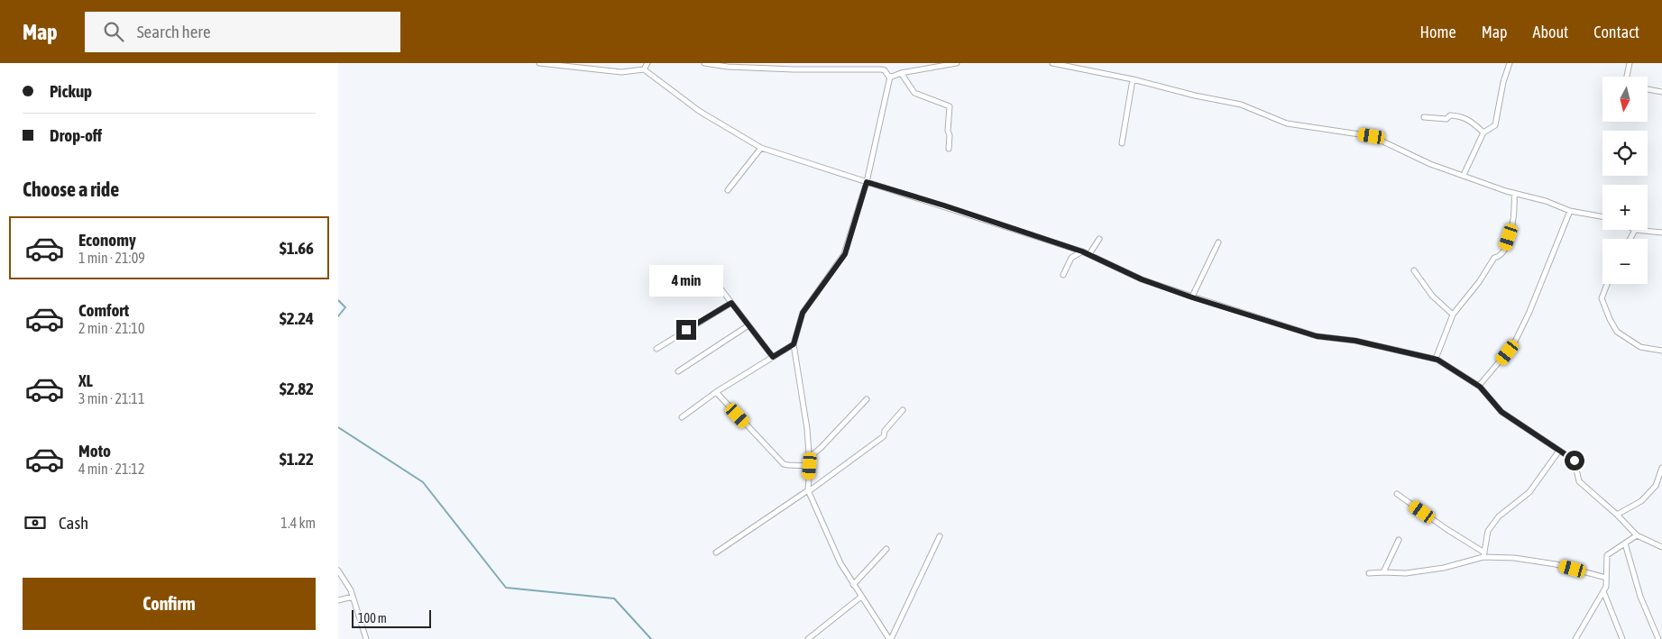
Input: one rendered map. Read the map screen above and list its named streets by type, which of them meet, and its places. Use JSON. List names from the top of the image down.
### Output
{
  "scale_bar": "100 m",
  "north": "bottom",
  "page": {
    "header": "Map",
    "search": "Search here",
    "nav": [
      "Home",
      "Map",
      "About",
      "Contact"
    ],
    "banner": ["Pickup", "Drop-off"],
    "map_buttons": ["+", "−"],
    "heading": "Choose a ride",
    "list": [
      {
        "name": "Economy",
        "note": "1 min · 21:09",
        "value": "$1.66"
      },
      {
        "name": "Comfort",
        "note": "2 min · 21:10",
        "value": "$2.24"
      },
      {
        "name": "XL",
        "note": "3 min · 21:11",
        "value": "$2.82"
      },
      {
        "name": "Moto",
        "note": "4 min · 21:12",
        "value": "$1.22"
      }
    ],
    "bubble": "4 min",
    "pay": ["Cash", "1.4 km"],
    "buttons": "Confirm",
    "scale": "100 m"
  }
}
